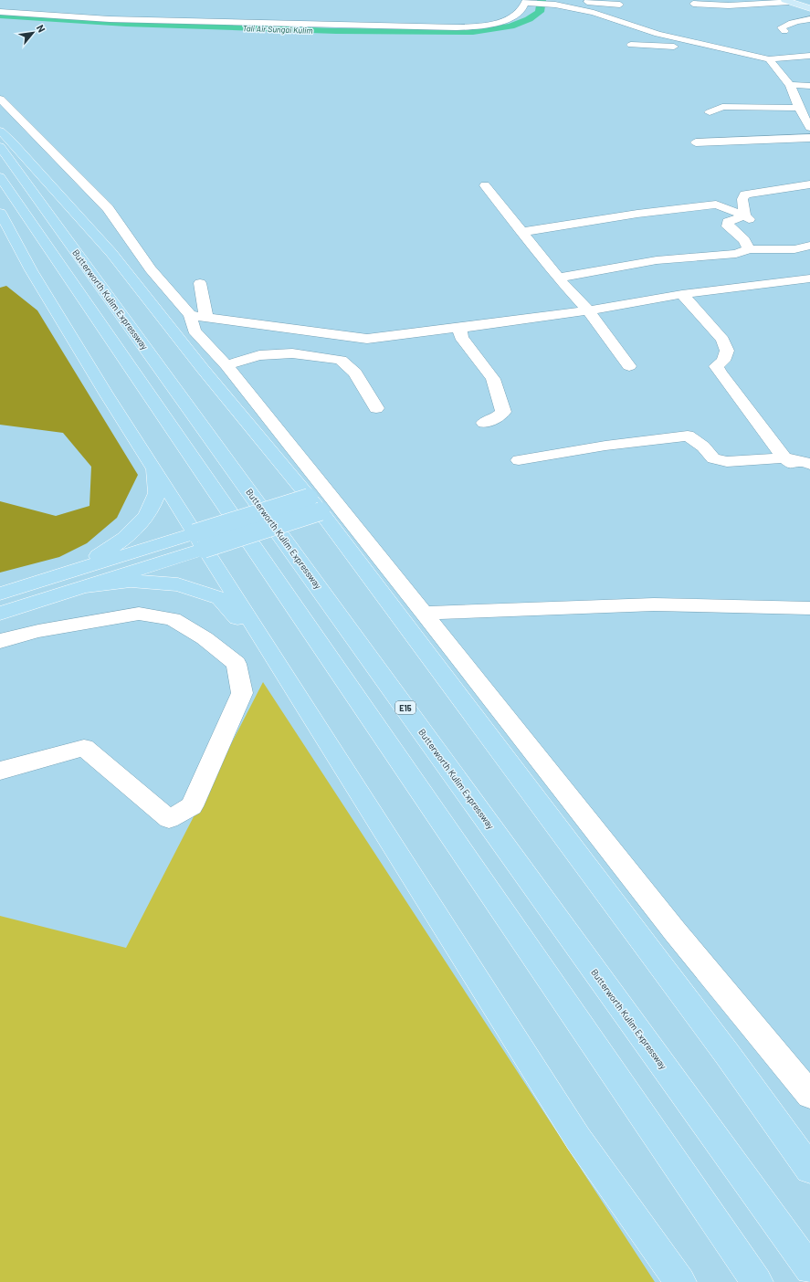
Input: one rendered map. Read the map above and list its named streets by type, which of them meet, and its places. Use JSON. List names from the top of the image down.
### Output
{
  "streets": {
    "highway": ["Butterworth Kulim Expressway", "E15"]
  },
  "water": ["Tali Air Sungai Kulim"],
  "north": "top right"
}
